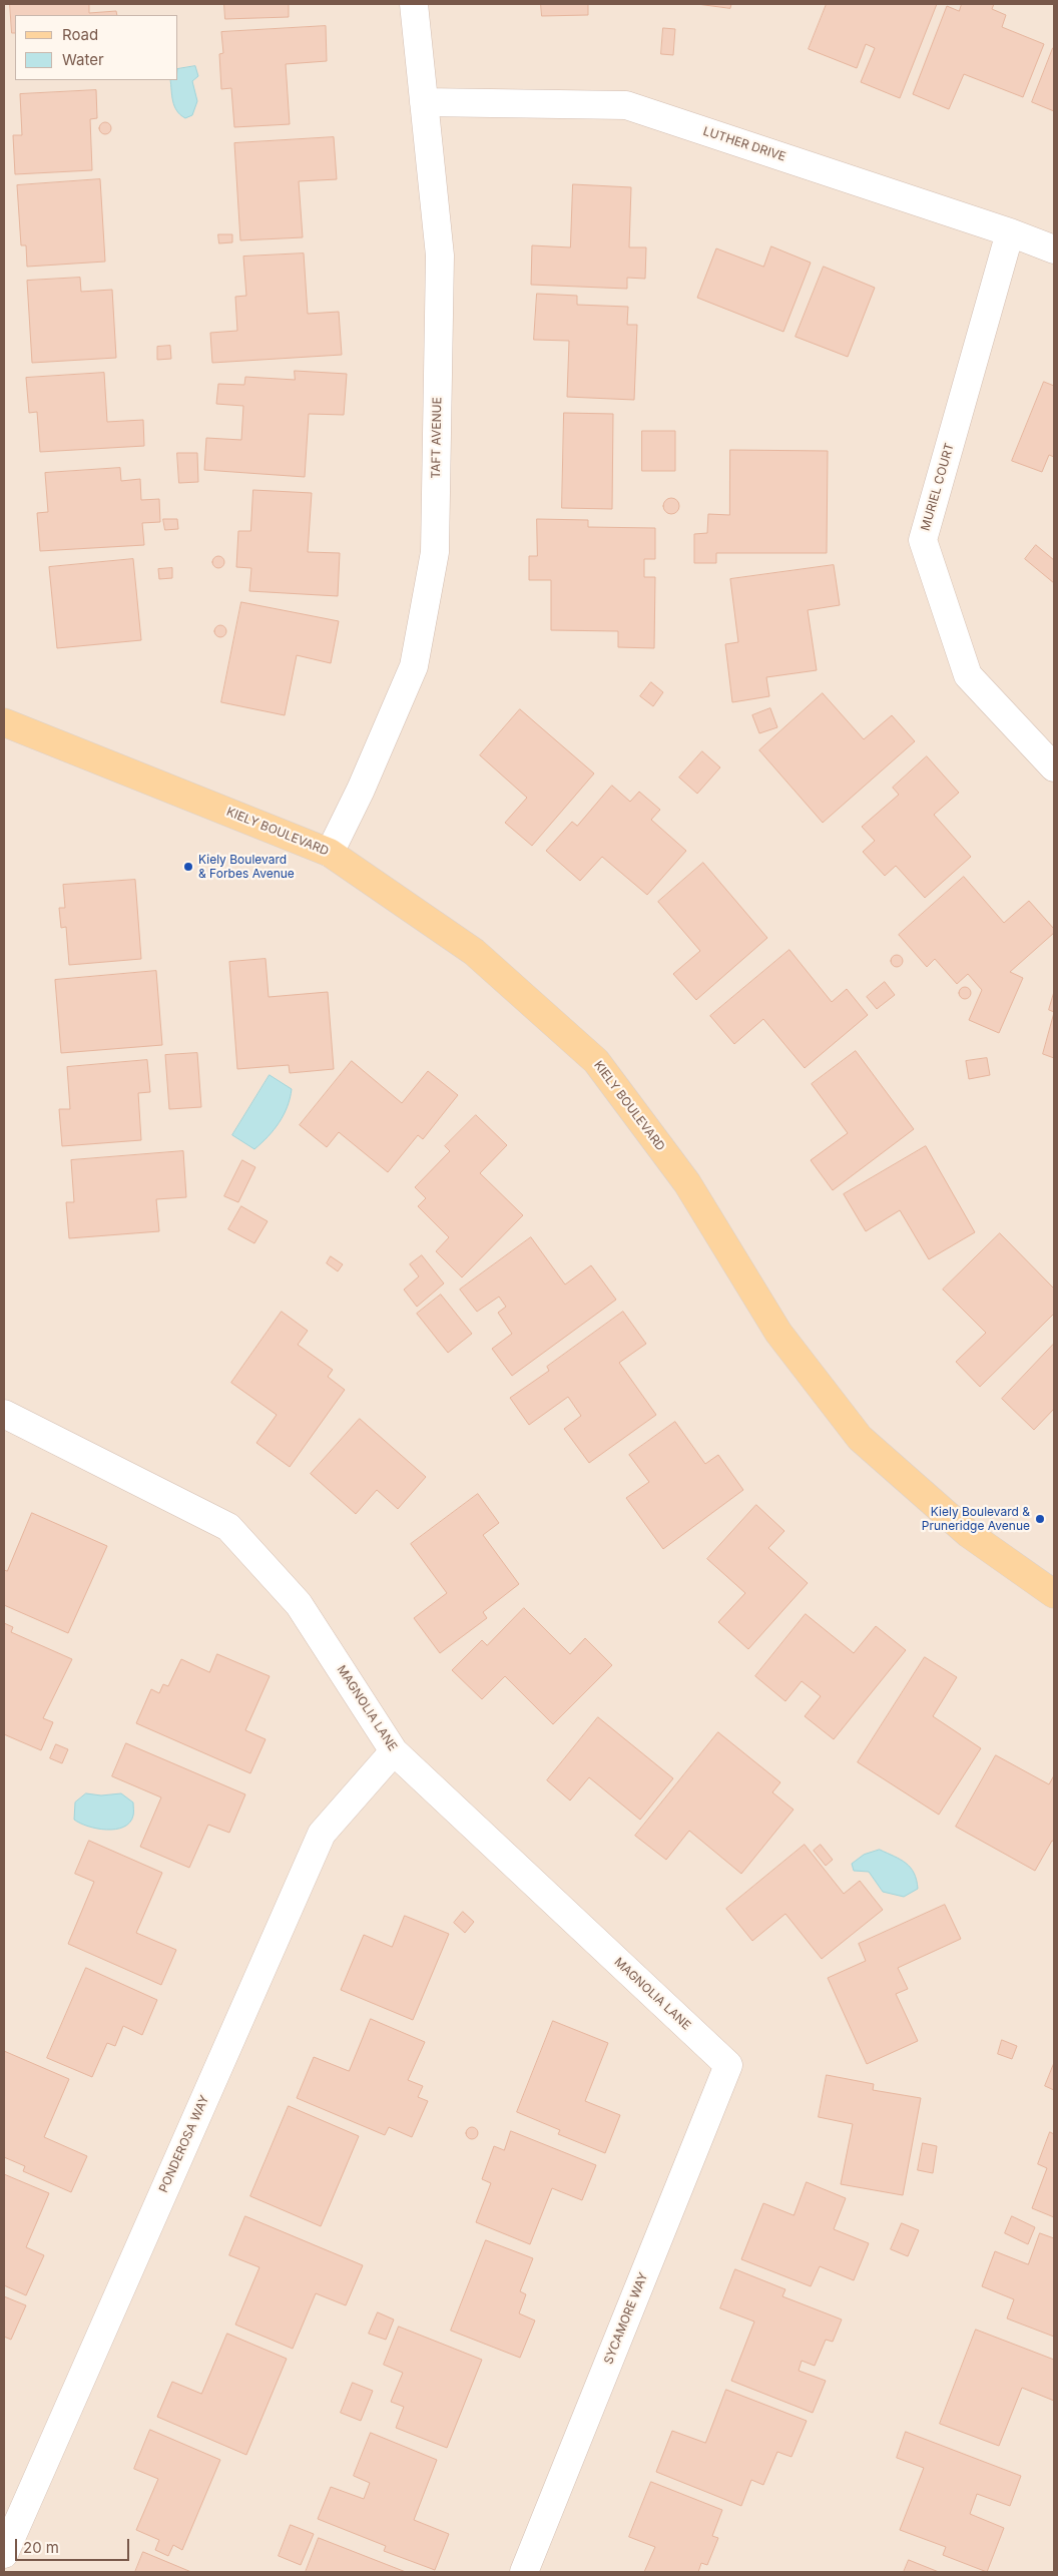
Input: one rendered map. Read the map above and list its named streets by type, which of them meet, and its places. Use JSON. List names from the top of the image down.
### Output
{
  "streets": {
    "main road": ["KIELY BOULEVARD"],
    "street": [
      "LUTHER DRIVE",
      "TAFT AVENUE",
      "MURIEL COURT",
      "MAGNOLIA LANE",
      "PONDEROSA WAY",
      "SYCAMORE WAY"
    ]
  },
  "crossings": [
    ["LUTHER DRIVE", "TAFT AVENUE"],
    ["LUTHER DRIVE", "MURIEL COURT"],
    ["TAFT AVENUE", "KIELY BOULEVARD"],
    ["MAGNOLIA LANE", "PONDEROSA WAY"],
    ["MAGNOLIA LANE", "SYCAMORE WAY"]
  ],
  "places": ["Kiely Boulevard & Forbes Avenue", "Kiely Boulevard & Pruneridge Avenue"],
  "legend": ["Road", "Water"],
  "scale_bar": "20 m"
}
